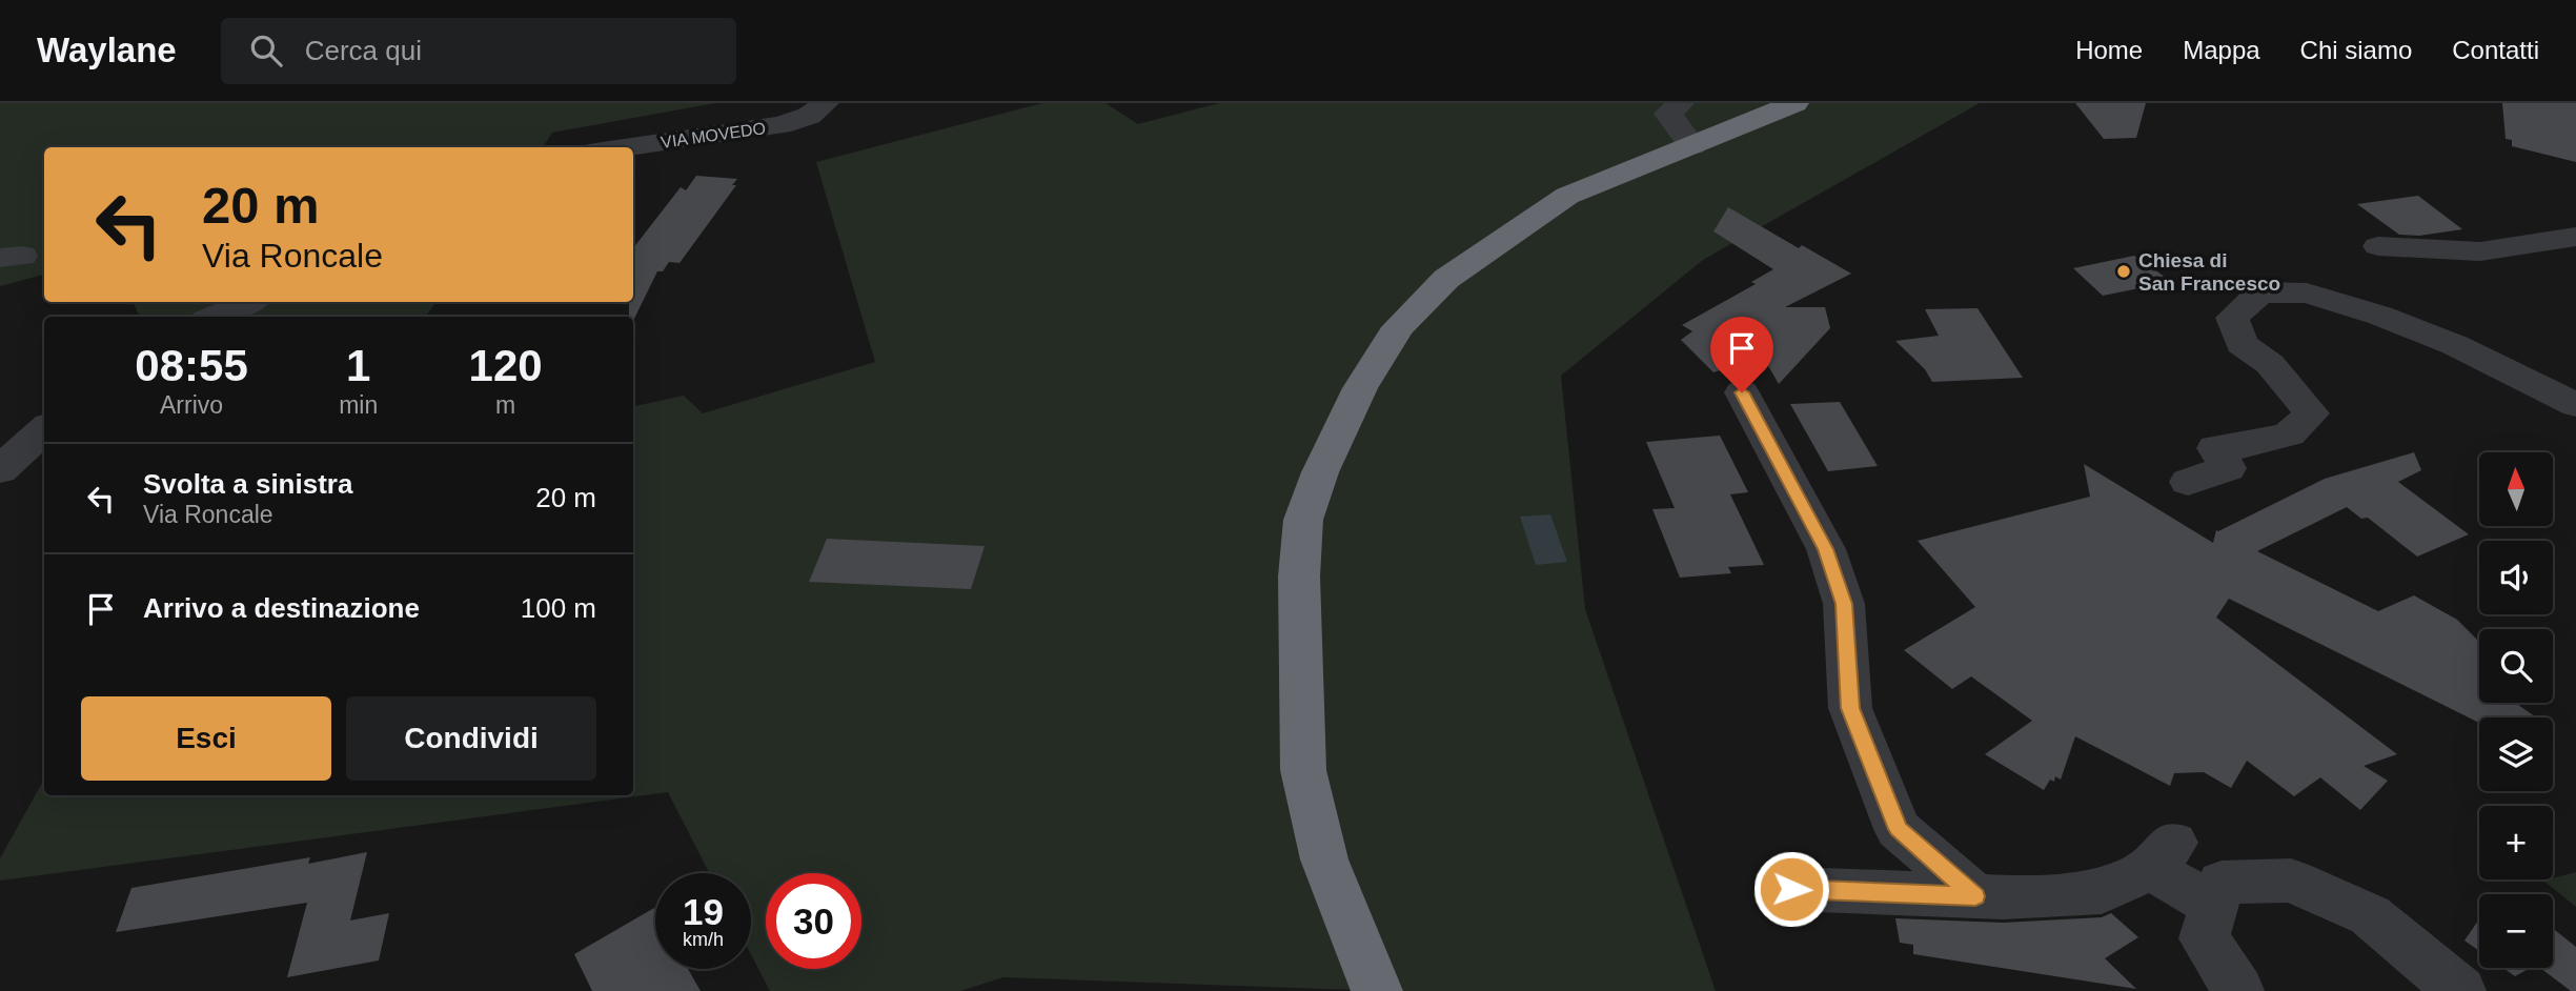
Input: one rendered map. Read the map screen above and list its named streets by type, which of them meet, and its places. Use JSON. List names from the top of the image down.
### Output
{
  "streets": {
    "street": ["VIA MOVEDO"]
  },
  "places": ["Chiesa di San Francesco"],
  "north": "top",
  "page": {
    "header": "Waylane",
    "search": "Cerca qui",
    "nav": [
      "Home",
      "Mappa",
      "Chi siamo",
      "Contatti"
    ],
    "turn": ["20 m", "Via Roncale"],
    "eta": [
      "08:55",
      "Arrivo",
      "1",
      "min",
      "120",
      "m"
    ],
    "list": [
      {
        "name": "Svolta a sinistra",
        "note": "Via Roncale",
        "value": "20 m"
      },
      {
        "name": "Arrivo a destinazione",
        "value": "100 m"
      }
    ],
    "map_buttons": ["+", "−"],
    "buttons": ["Esci", "Condividi"],
    "speed": "19 km/h",
    "limit": "30"
  }
}
